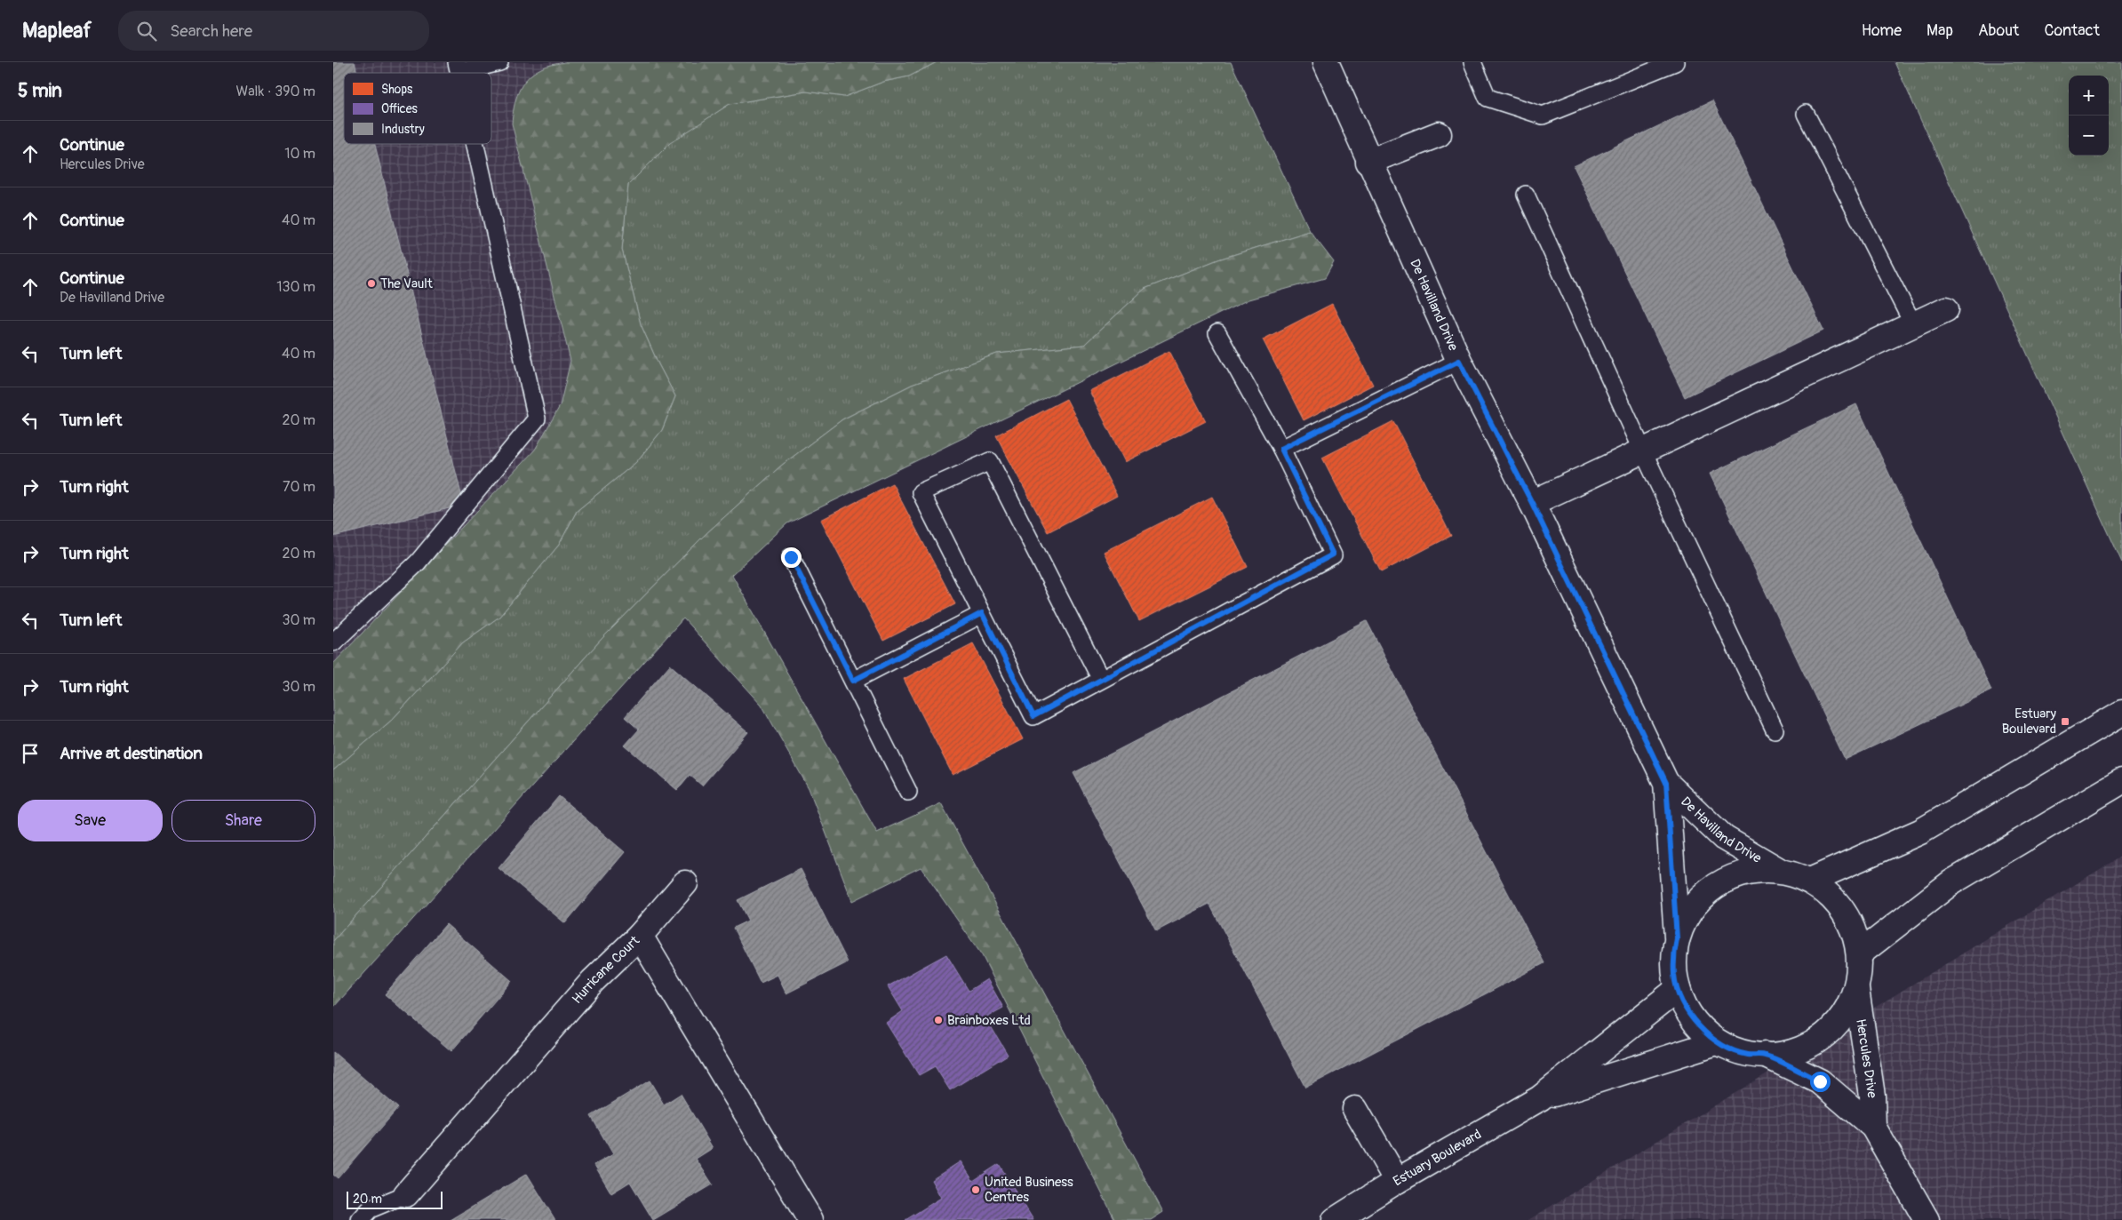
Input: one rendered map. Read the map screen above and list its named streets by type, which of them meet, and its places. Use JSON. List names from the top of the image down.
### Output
{
  "streets": {
    "street": [
      "De Havilland Drive",
      "Hurricane Court",
      "Hercules Drive",
      "Estuary Boulevard"
    ]
  },
  "places": {
    "other": ["The Vault", "Brainboxes Ltd", "United Business Centres"],
    "transit": ["Estuary Boulevard"]
  },
  "legend": ["Shops", "Offices", "Industry"],
  "scale_bar": "20 m",
  "page": {
    "header": "Mapleaf",
    "search": "Search here",
    "nav": [
      "Home",
      "Map",
      "About",
      "Contact"
    ],
    "heading": ["5 min", "Walk · 390 m"],
    "map_buttons": ["+", "−"],
    "list": [
      ["Continue", "Hercules Drive", "10 m"],
      ["Continue", "40 m"],
      ["Continue", "De Havilland Drive", "130 m"],
      ["Turn left", "40 m"],
      ["Turn left", "20 m"],
      ["Turn right", "70 m"],
      ["Turn right", "20 m"],
      ["Turn left", "30 m"],
      ["Turn right", "30 m"],
      "Arrive at destination"
    ],
    "buttons": ["Save", "Share"],
    "scale": "20 m"
  }
}
